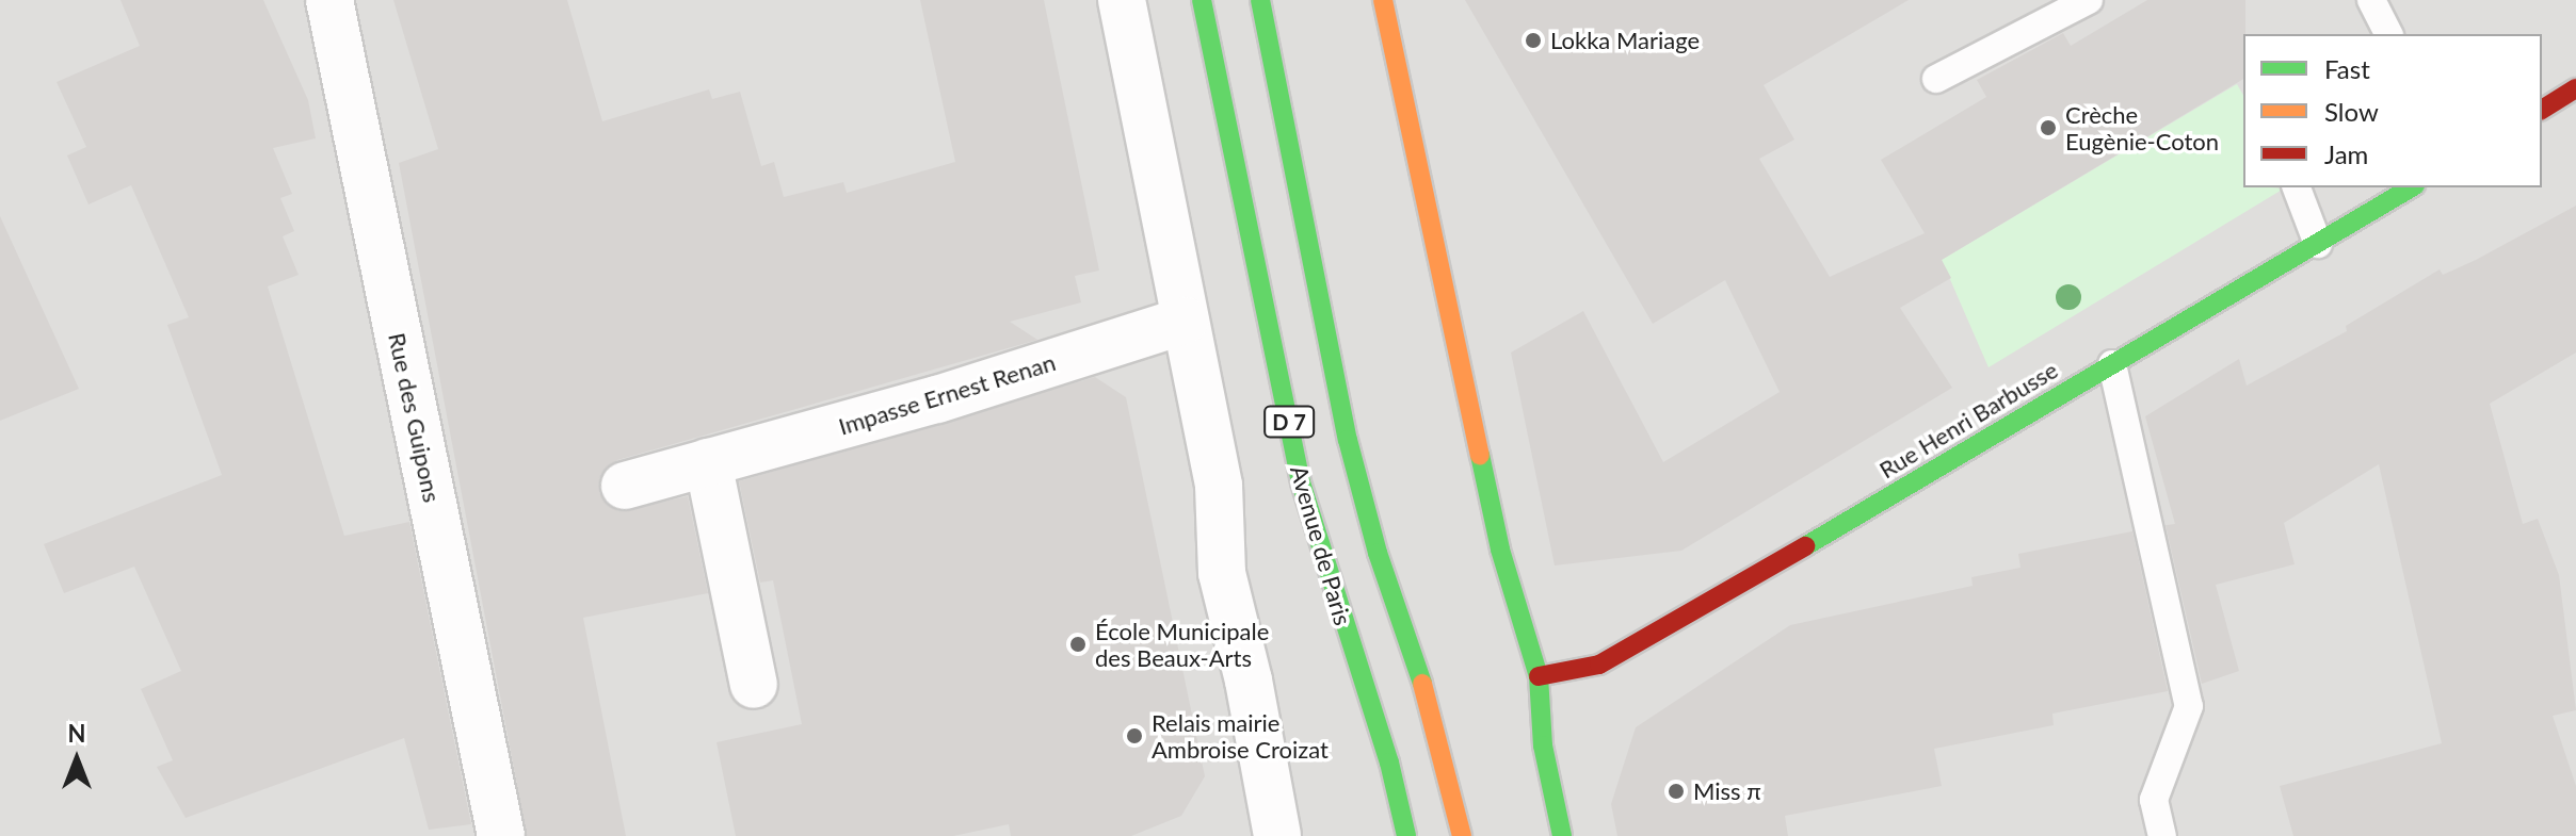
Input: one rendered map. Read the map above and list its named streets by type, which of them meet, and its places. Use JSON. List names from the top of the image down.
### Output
{
  "streets": {
    "main road": ["Rue Henri Barbusse", "D 7", "Avenue de Paris"],
    "street": ["Impasse Ernest Renan", "Rue des Guipons"]
  },
  "places": [
    "Lokka Mariage",
    "Crèche Eugènie-Coton",
    "École Municipale des Beaux-Arts",
    "Relais mairie Ambroise Croizat",
    "Miss π"
  ],
  "legend": ["Fast", "Slow", "Jam"],
  "north": "top"
}
